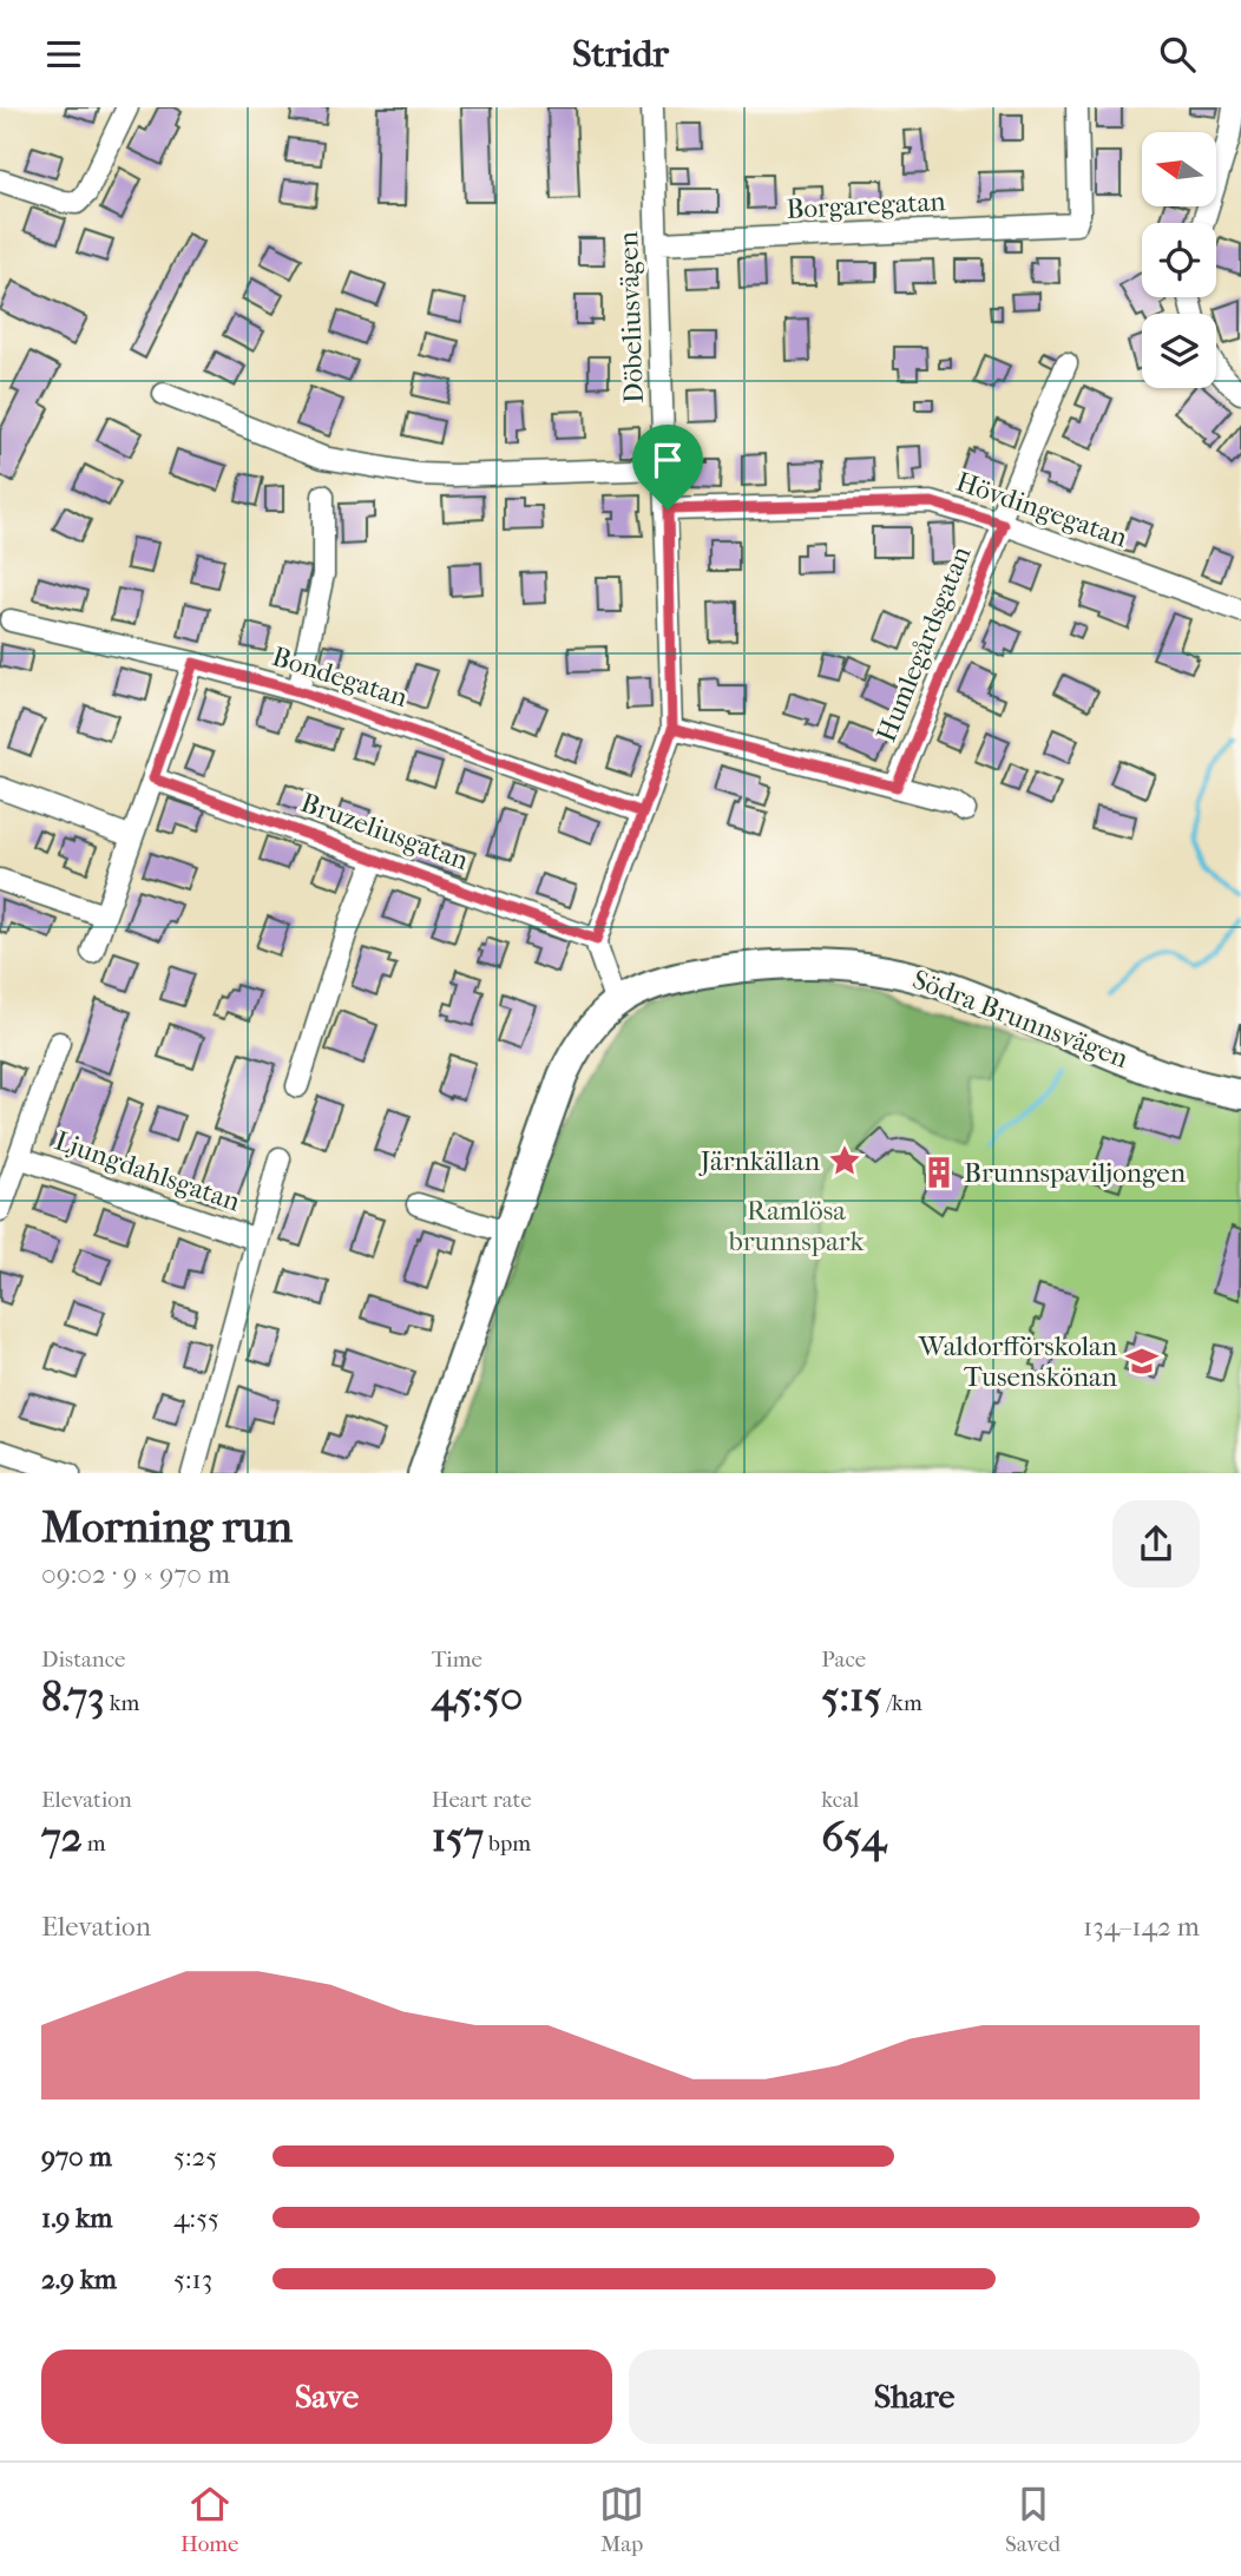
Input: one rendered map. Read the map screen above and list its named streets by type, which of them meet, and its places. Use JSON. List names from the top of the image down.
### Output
{
  "streets": {
    "street": [
      "Borgaregatan",
      "Döbeliusvägen",
      "Hövdingegatan",
      "Humlegårdsgatan",
      "Bondegatan",
      "Bruzeliusgatan",
      "Södra Brunnsvägen",
      "Ljungdahlsgatan"
    ]
  },
  "crossings": [
    ["Borgaregatan", "Döbeliusvägen"],
    ["Döbeliusvägen", "Hövdingegatan"],
    ["Döbeliusvägen", "Bondegatan"],
    ["Döbeliusvägen", "Bruzeliusgatan"],
    ["Hövdingegatan", "Humlegårdsgatan"]
  ],
  "parks": ["Ramlösa brunnspark"],
  "places": {
    "place": ["Järnkällan"],
    "building": ["Brunnspaviljongen"],
    "school or university": ["Waldorfförskolan Tusenskönan"]
  },
  "north": "left",
  "page": {
    "header": "Stridr",
    "heading": ["Morning run", "09:02 · 9 × 970 m"],
    "stats": [
      ["Distance", "8.73 km"],
      ["Time", "45:50"],
      ["Pace", "5:15 /km"],
      ["Elevation", "72 m"],
      ["Heart rate", "157 bpm"],
      ["kcal", "654"]
    ],
    "chart": ["Elevation", "134–142 m"],
    "list": [
      {
        "name": "970 m",
        "note": "5:25"
      },
      {
        "name": "1.9 km",
        "note": "4:55"
      },
      {
        "name": "2.9 km",
        "note": "5:13"
      }
    ],
    "buttons": ["Save", "Share"],
    "tabs": ["Home", "Map", "Saved"]
  }
}
